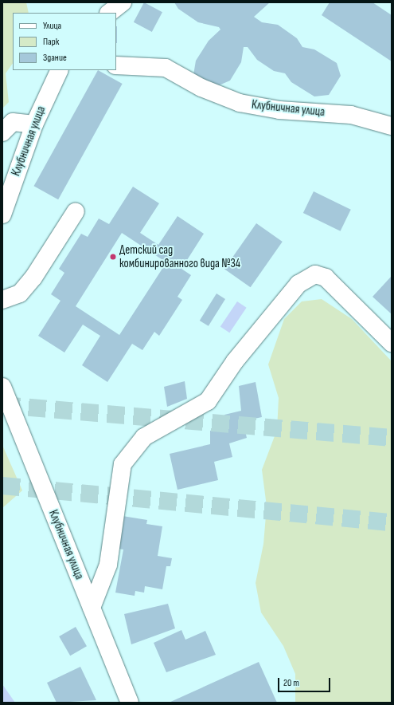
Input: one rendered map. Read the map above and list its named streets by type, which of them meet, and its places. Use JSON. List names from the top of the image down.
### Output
{
  "streets": {
    "street": ["Клубничная улица"]
  },
  "places": ["Детский сад комбинированного вида №34"],
  "legend": ["Улица", "Парк", "Здание"],
  "scale_bar": "20 m"
}
